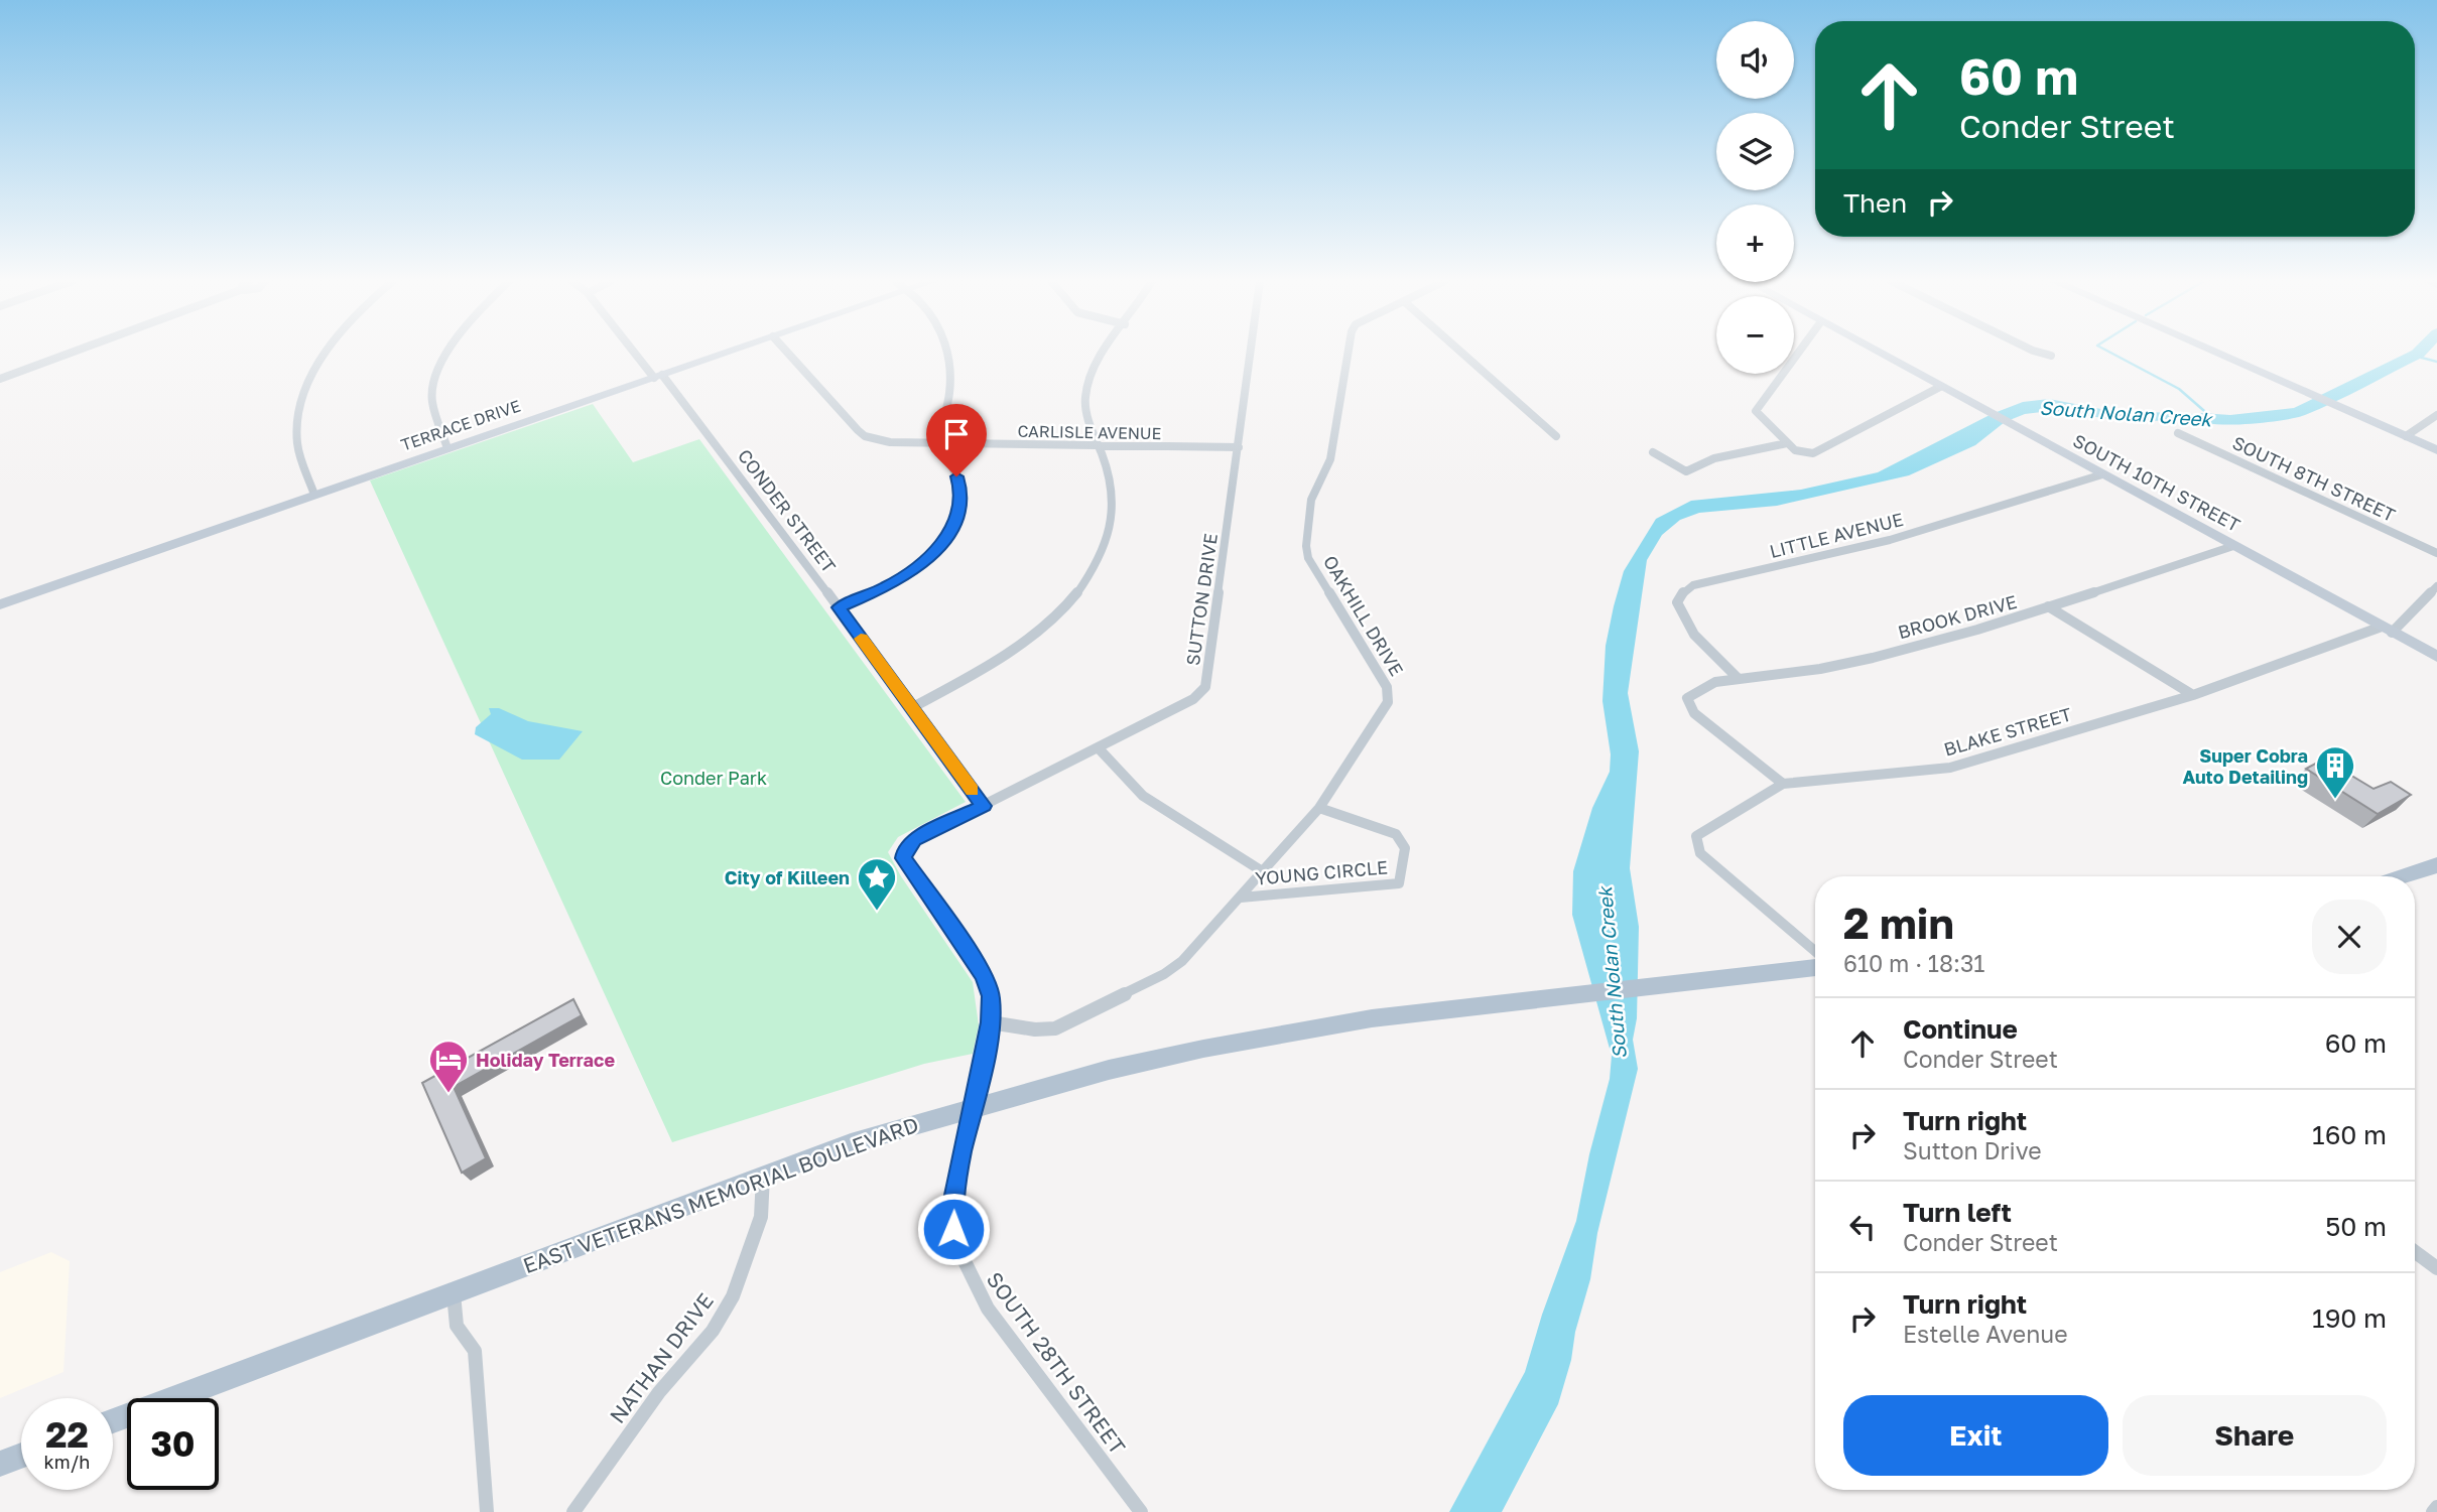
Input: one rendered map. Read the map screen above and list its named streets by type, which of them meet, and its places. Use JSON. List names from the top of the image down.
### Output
{
  "streets": {
    "main road": ["EAST VETERANS MEMORIAL BOULEVARD"],
    "street": [
      "TERRACE DRIVE",
      "CARLISLE AVENUE",
      "SOUTH 8TH STREET",
      "SOUTH 10TH STREET",
      "CONDER STREET",
      "LITTLE AVENUE",
      "SUTTON DRIVE",
      "OAKHILL DRIVE",
      "BROOK DRIVE",
      "BLAKE STREET",
      "YOUNG CIRCLE",
      "NATHAN DRIVE",
      "SOUTH 28TH STREET"
    ]
  },
  "crossings": [
    ["TERRACE DRIVE", "CONDER STREET"],
    ["CARLISLE AVENUE", "SUTTON DRIVE"],
    ["SOUTH 10TH STREET", "LITTLE AVENUE"],
    ["SOUTH 10TH STREET", "BROOK DRIVE"],
    ["SOUTH 10TH STREET", "BLAKE STREET"],
    ["CONDER STREET", "SUTTON DRIVE"],
    ["LITTLE AVENUE", "BROOK DRIVE"],
    ["SUTTON DRIVE", "OAKHILL DRIVE"],
    ["OAKHILL DRIVE", "YOUNG CIRCLE"],
    ["BROOK DRIVE", "BLAKE STREET"],
    ["EAST VETERANS MEMORIAL BOULEVARD", "NATHAN DRIVE"],
    ["EAST VETERANS MEMORIAL BOULEVARD", "SOUTH 28TH STREET"]
  ],
  "water": ["South Nolan Creek"],
  "parks": ["Conder Park"],
  "places": {
    "building": ["Super Cobra Auto Detailing"],
    "place": ["City of Killeen"],
    "hotel": ["Holiday Terrace"]
  },
  "page": {
    "map_buttons": ["+", "−"],
    "turn": ["60 m", "Conder Street"],
    "then": "Then",
    "heading": ["2 min", "610 m · 18:31"],
    "list": [
      {
        "name": "Continue",
        "note": "Conder Street",
        "value": "60 m"
      },
      {
        "name": "Turn right",
        "note": "Sutton Drive",
        "value": "160 m"
      },
      {
        "name": "Turn left",
        "note": "Conder Street",
        "value": "50 m"
      },
      {
        "name": "Turn right",
        "note": "Estelle Avenue",
        "value": "190 m"
      }
    ],
    "buttons": ["Exit", "Share"],
    "speed": "22 km/h",
    "limit": "30"
  }
}
